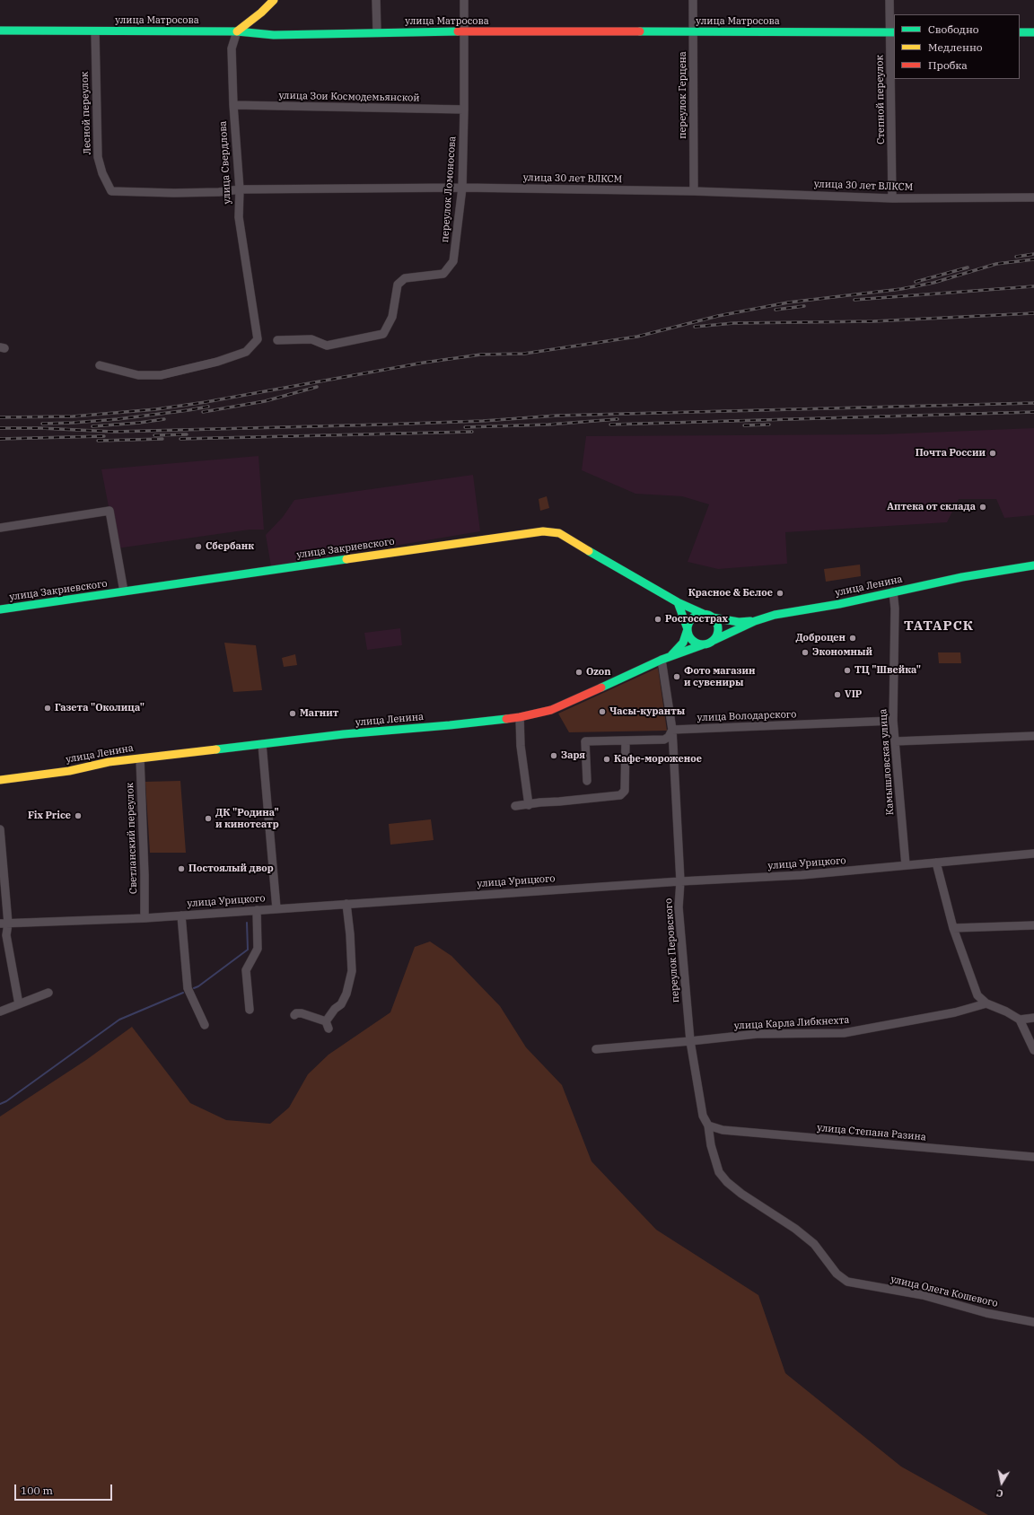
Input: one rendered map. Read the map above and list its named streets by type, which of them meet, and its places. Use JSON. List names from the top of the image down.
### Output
{
  "streets": {
    "main road": ["улица Матросова", "улица Закриевского", "улица Ленина"],
    "street": [
      "переулок Герцена",
      "улица Зои Космодемьянской",
      "Степной переулок",
      "Лесной переулок",
      "улица Свердлова",
      "улица 30 лет ВЛКСМ",
      "переулок Ломоносова",
      "улица Володарского",
      "Камышловская улица",
      "Светланский переулок",
      "улица Урицкого",
      "переулок Перовского",
      "улица Карла Либкнехта",
      "улица Степана Разина",
      "улица Олега Кошевого"
    ]
  },
  "crossings": [
    ["улица Матросова", "переулок Герцена"],
    ["улица Матросова", "Степной переулок"],
    ["улица Матросова", "Лесной переулок"],
    ["улица Матросова", "улица Свердлова"],
    ["улица Матросова", "переулок Ломоносова"],
    ["переулок Герцена", "улица 30 лет ВЛКСМ"],
    ["улица Зои Космодемьянской", "улица Свердлова"],
    ["улица Зои Космодемьянской", "переулок Ломоносова"],
    ["Степной переулок", "улица 30 лет ВЛКСМ"],
    ["Лесной переулок", "улица 30 лет ВЛКСМ"],
    ["улица Свердлова", "улица 30 лет ВЛКСМ"],
    ["улица 30 лет ВЛКСМ", "переулок Ломоносова"],
    ["улица Закриевского", "улица Ленина"],
    ["улица Ленина", "Камышловская улица"],
    ["улица Ленина", "Светланский переулок"],
    ["улица Ленина", "переулок Перовского"],
    ["улица Володарского", "Камышловская улица"],
    ["улица Володарского", "переулок Перовского"],
    ["Камышловская улица", "улица Урицкого"],
    ["Светланский переулок", "улица Урицкого"],
    ["улица Урицкого", "переулок Перовского"],
    ["переулок Перовского", "улица Карла Либкнехта"],
    ["переулок Перовского", "улица Степана Разина"],
    ["переулок Перовского", "улица Олега Кошевого"]
  ],
  "districts": ["ТАТАРСК"],
  "places": [
    "Почта России",
    "Аптека от склада",
    "Сбербанк",
    "Красное & Белое",
    "Росгосстрах",
    "Доброцен",
    "Экономный",
    "ТЦ \"Швейка\"",
    "Ozon",
    "Фото магазин и сувениры",
    "VIP",
    "Газета \"Околица\"",
    "Часы-куранты",
    "Магнит",
    "Заря",
    "Кафе-мороженое",
    "Fix Price",
    "ДК \"Родина\" и кинотеатр",
    "Постоялый двор"
  ],
  "legend": ["Свободно", "Медленно", "Пробка"],
  "scale_bar": "100 m",
  "north": "bottom"
}
